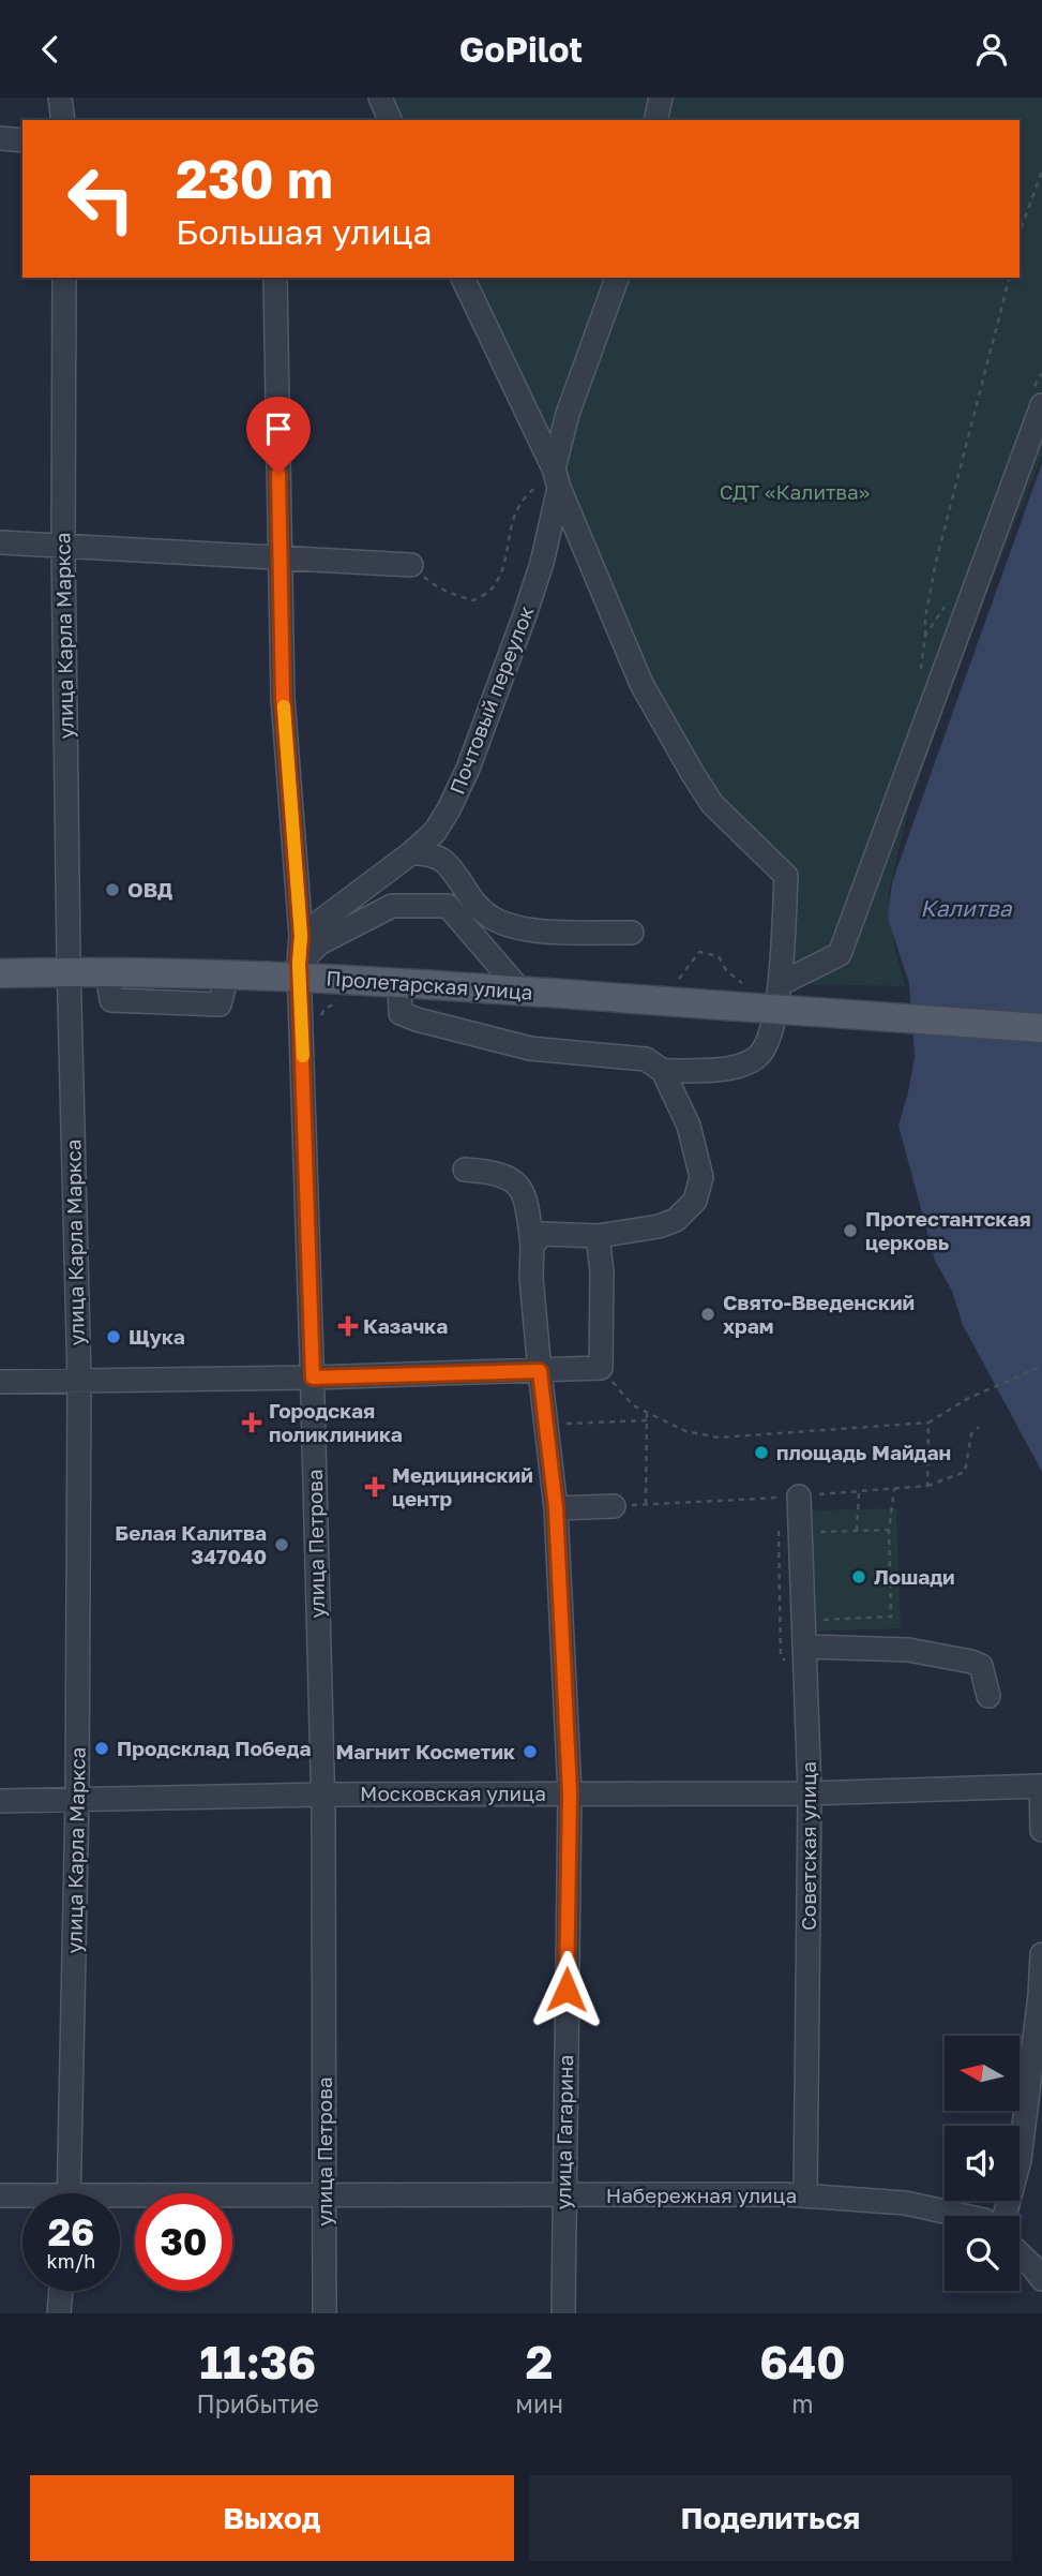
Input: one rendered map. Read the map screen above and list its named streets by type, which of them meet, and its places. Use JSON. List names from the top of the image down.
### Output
{
  "streets": {
    "main road": ["Пролетарская улица"],
    "street": [
      "улица Карла Маркса",
      "Почтовый переулок",
      "улица Петрова",
      "Московская улица",
      "Советская улица",
      "улица Гагарина",
      "Набережная улица"
    ]
  },
  "crossings": [
    ["улица Карла Маркса", "Пролетарская улица"],
    ["улица Карла Маркса", "Московская улица"],
    ["Почтовый переулок", "улица Петрова"],
    ["Пролетарская улица", "улица Петрова"],
    ["улица Петрова", "Московская улица"],
    ["улица Петрова", "Набережная улица"],
    ["Московская улица", "Советская улица"],
    ["Московская улица", "улица Гагарина"],
    ["Советская улица", "Набережная улица"],
    ["улица Гагарина", "Набережная улица"]
  ],
  "water": ["Калитва"],
  "parks": ["СДТ «Калитва»"],
  "places": {
    "other": [
      "ОВД",
      "Протестантская церковь",
      "Свято-Введенский храм",
      "Щука",
      "площадь Майдан",
      "Белая Калитва 347040",
      "Лошади",
      "Продсклад Победа",
      "Магнит Косметик"
    ],
    "health": ["Казачка", "Городская поликлиника", "Медицинский центр"]
  },
  "north": "left",
  "page": {
    "header": "GoPilot",
    "turn": ["230 m", "Большая улица"],
    "speed": "26 km/h",
    "limit": "30",
    "eta": [
      "11:36",
      "Прибытие",
      "2",
      "мин",
      "640",
      "m"
    ],
    "buttons": ["Выход", "Поделиться"]
  }
}
